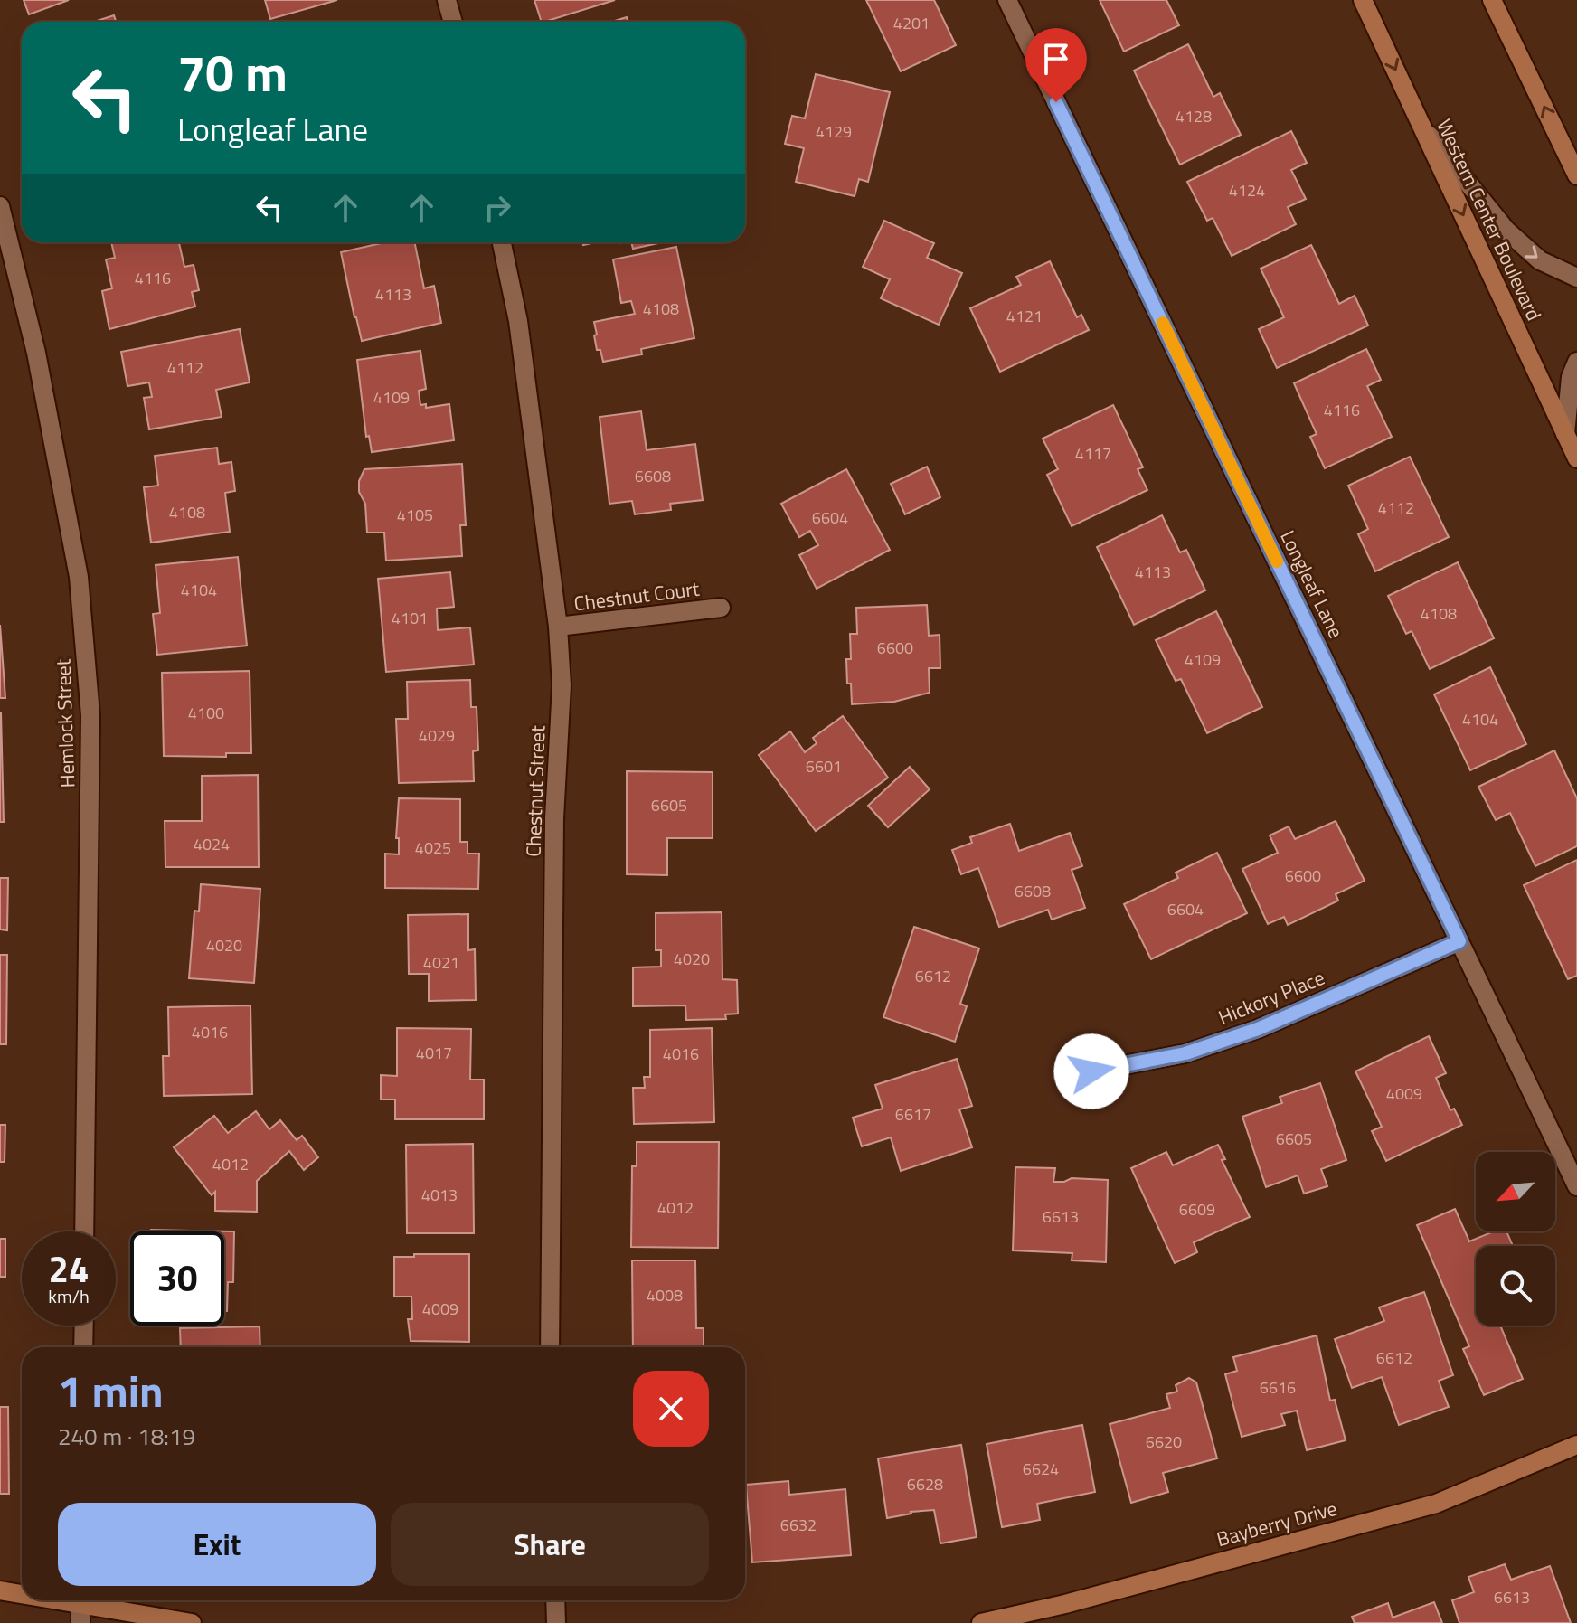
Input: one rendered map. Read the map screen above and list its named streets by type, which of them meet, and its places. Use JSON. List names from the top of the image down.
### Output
{
  "streets": {
    "street": [
      "Western Center Boulevard",
      "Longleaf Lane",
      "Chestnut Court",
      "Hemlock Street",
      "Chestnut Street",
      "Hickory Place",
      "Bayberry Drive"
    ]
  },
  "crossings": [
    ["Longleaf Lane", "Hickory Place"],
    ["Chestnut Court", "Chestnut Street"]
  ],
  "house_numbers": [
    "4201",
    "4128",
    "4129",
    "4124",
    "4116",
    "4113",
    "4108",
    "4121",
    "4112",
    "4109",
    "4116",
    "4117",
    "6608",
    "4112",
    "4108",
    "4105",
    "6604",
    "4113",
    "4104",
    "4108",
    "4101",
    "6600",
    "4109",
    "4100",
    "4104",
    "4029",
    "6601",
    "6605",
    "4024",
    "4025",
    "6600",
    "6608",
    "6604",
    "4020",
    "4020",
    "4021",
    "6612",
    "4016",
    "4017",
    "4016",
    "4009",
    "6617",
    "6605",
    "4012",
    "4013",
    "4012",
    "6609",
    "6613",
    "4008",
    "4009",
    "6612",
    "6616",
    "6620",
    "6624",
    "6628",
    "6632",
    "6613"
  ],
  "north": "bottom left",
  "page": {
    "turn": ["70 m", "Longleaf Lane"],
    "speed": "24 km/h",
    "limit": "30",
    "heading": ["1 min", "240 m · 18:19"],
    "buttons": ["Exit", "Share"]
  }
}
